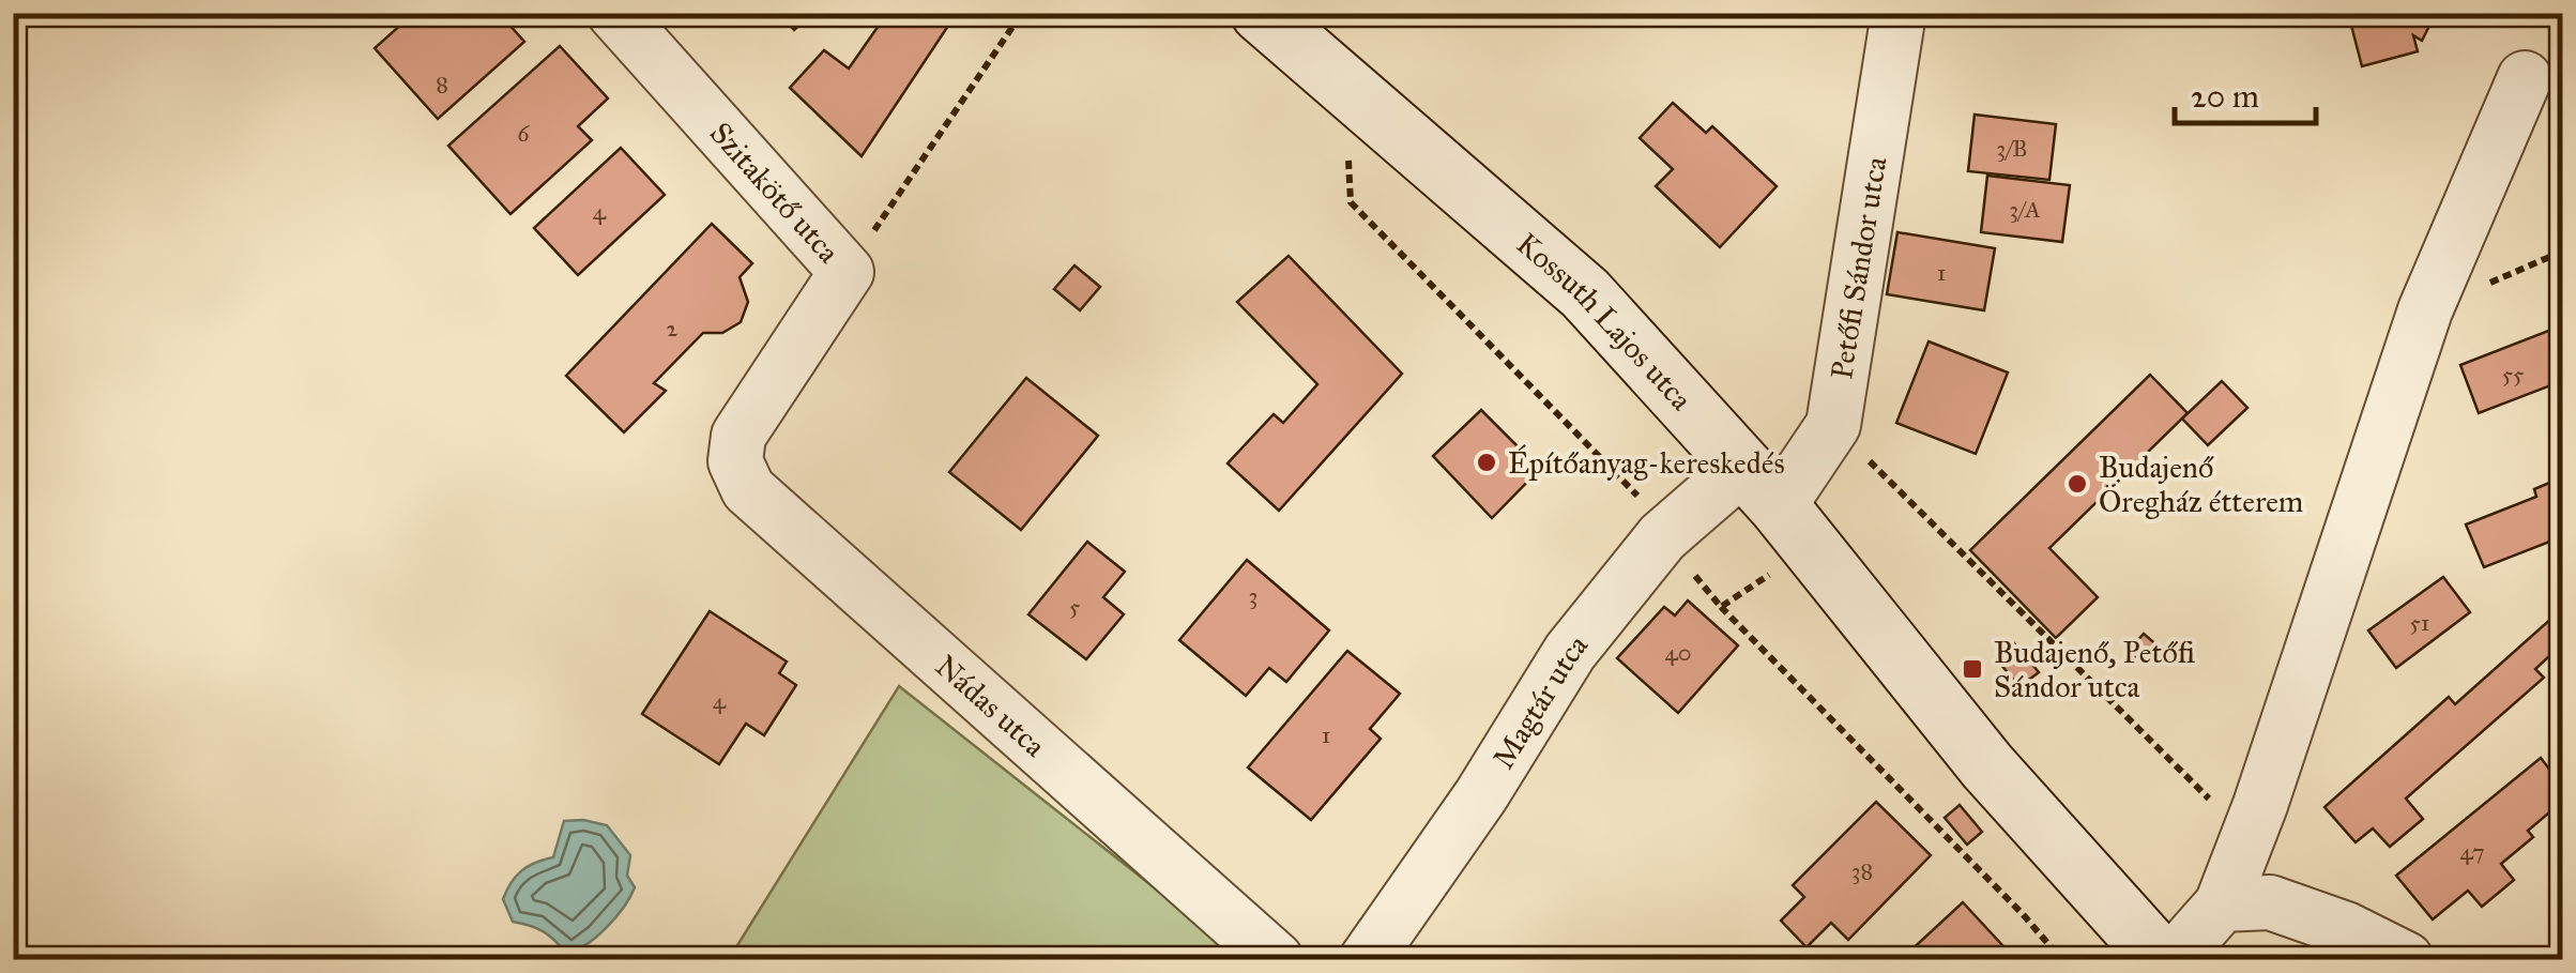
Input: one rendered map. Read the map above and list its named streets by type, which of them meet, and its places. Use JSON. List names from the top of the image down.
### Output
{
  "streets": {
    "main road": ["Kossuth Lajos utca"],
    "street": [
      "Szitakötő utca",
      "Petőfi Sándor utca",
      "Magtár utca",
      "Nádas utca"
    ]
  },
  "crossings": [
    ["Szitakötő utca", "Nádas utca"],
    ["Petőfi Sándor utca", "Kossuth Lajos utca"],
    ["Petőfi Sándor utca", "Magtár utca"],
    ["Kossuth Lajos utca", "Magtár utca"]
  ],
  "places": {
    "other": ["Építőanyag-kereskedés", "Budajenő Öregház étterem"],
    "transit": ["Budajenő, Petőfi Sándor utca"]
  },
  "house_numbers": [
    "8",
    "6",
    "3/B",
    "3/A",
    "4",
    "1",
    "2",
    "55",
    "3",
    "5",
    "51",
    "40",
    "4",
    "1",
    "47",
    "38"
  ],
  "scale_bar": "20 m"
}
